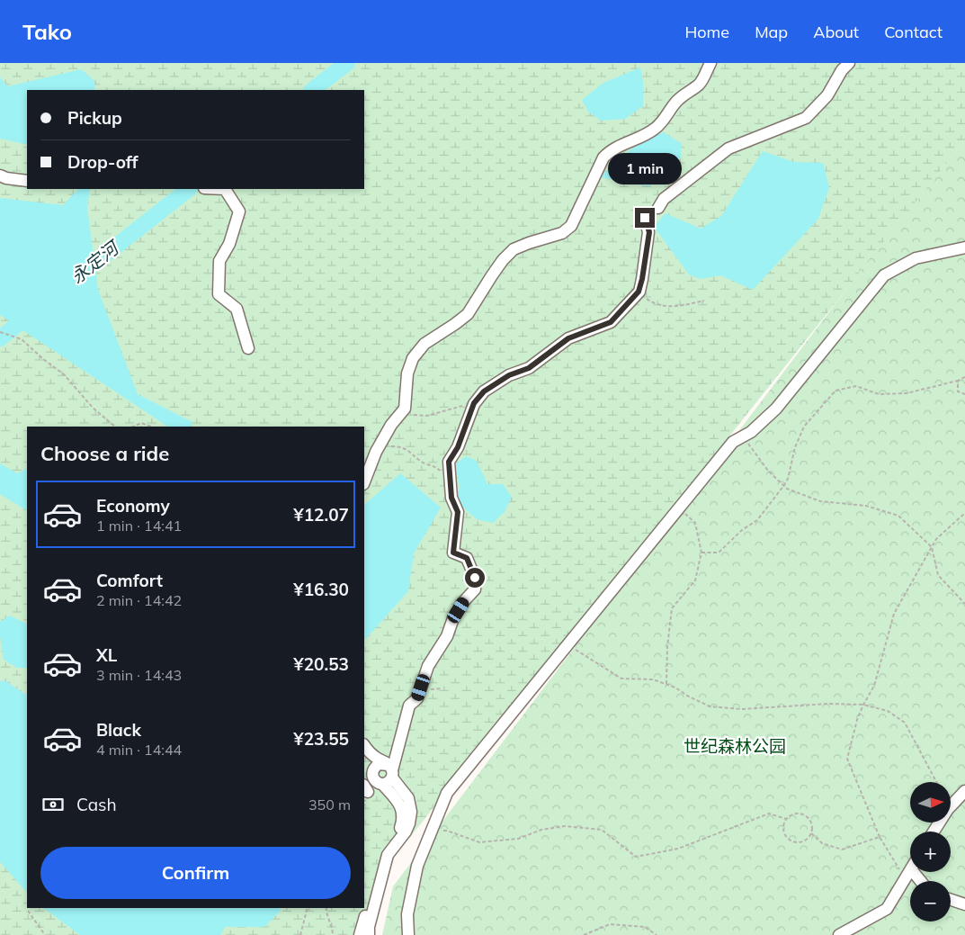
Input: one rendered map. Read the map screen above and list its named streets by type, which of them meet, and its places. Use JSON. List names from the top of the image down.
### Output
{
  "water": ["永定河"],
  "parks": ["世纪森林公园"],
  "north": "right",
  "page": {
    "header": "Tako",
    "nav": [
      "Home",
      "Map",
      "About",
      "Contact"
    ],
    "banner": ["Pickup", "Drop-off"],
    "bubble": "1 min",
    "heading": "Choose a ride",
    "list": [
      {
        "name": "Economy",
        "note": "1 min · 14:41",
        "value": "¥12.07"
      },
      {
        "name": "Comfort",
        "note": "2 min · 14:42",
        "value": "¥16.30"
      },
      {
        "name": "XL",
        "note": "3 min · 14:43",
        "value": "¥20.53"
      },
      {
        "name": "Black",
        "note": "4 min · 14:44",
        "value": "¥23.55"
      }
    ],
    "pay": ["Cash", "350 m"],
    "map_buttons": ["+", "−"],
    "buttons": "Confirm"
  }
}
